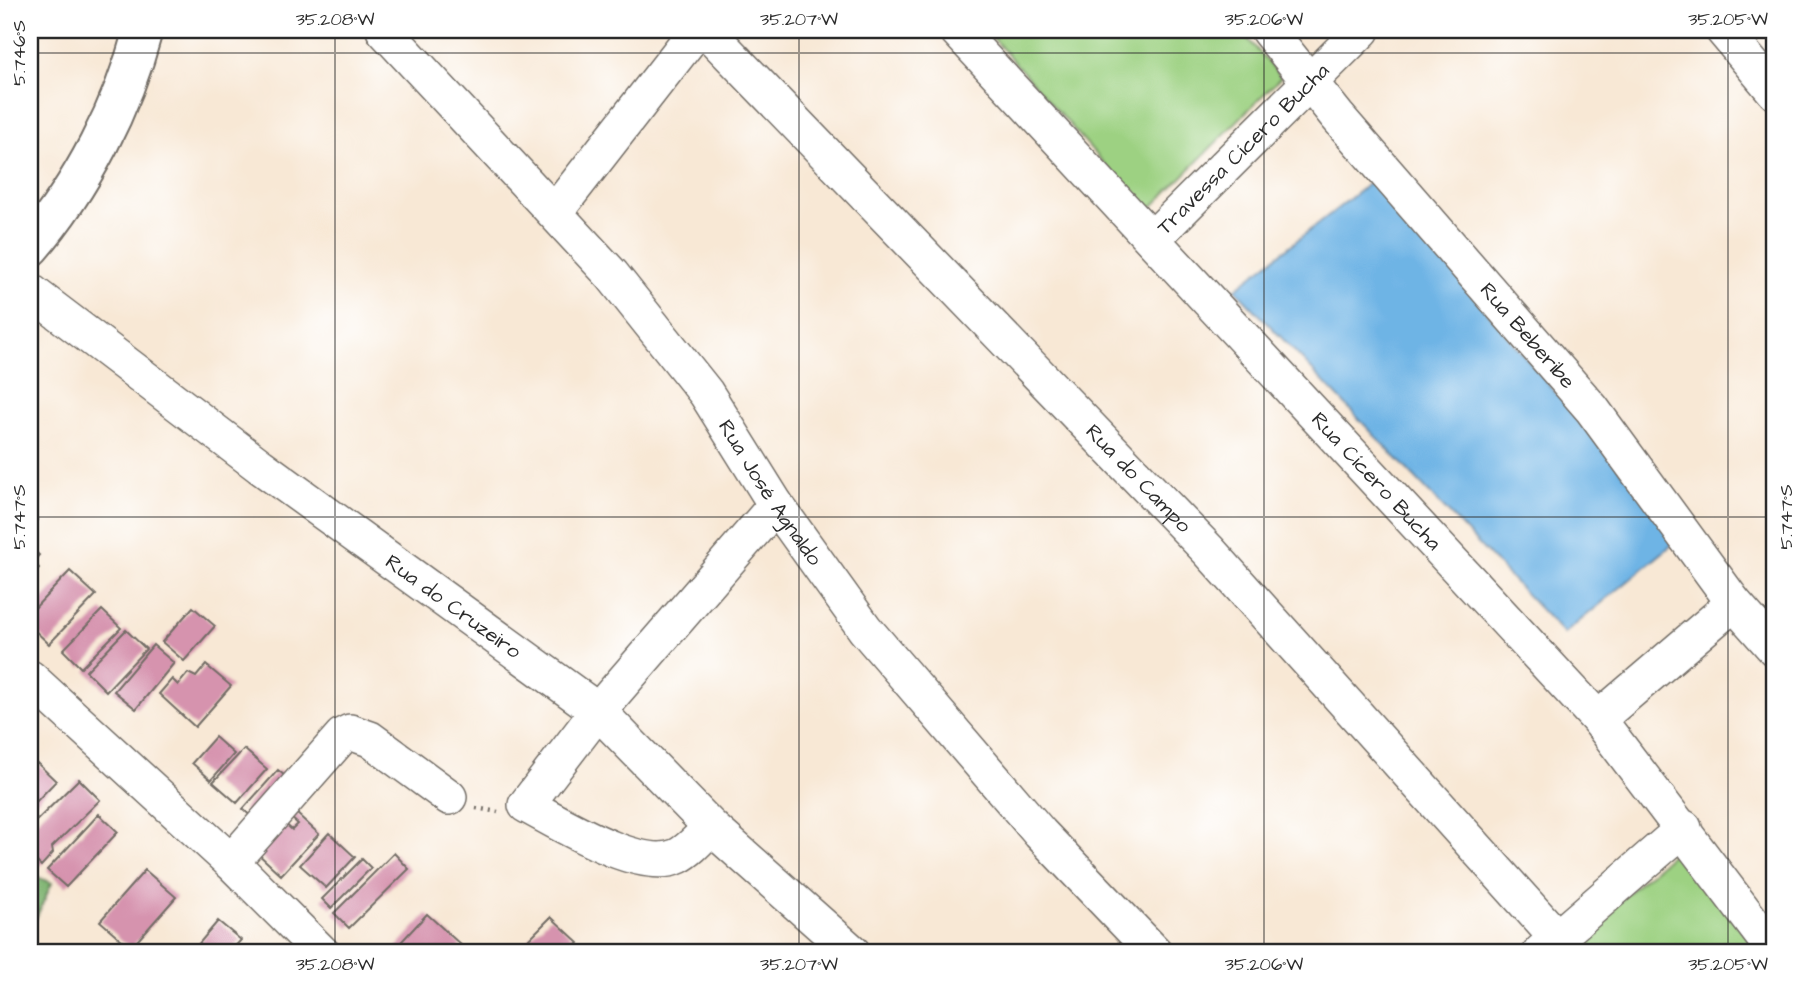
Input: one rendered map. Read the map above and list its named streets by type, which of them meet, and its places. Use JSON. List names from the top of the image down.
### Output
{
  "streets": {
    "street": [
      "Travessa Cícero Bucha",
      "Rua Beberibe",
      "Rua do Campo",
      "Rua Cícero Bucha",
      "Rua José Agnaldo",
      "Rua do Cruzeiro"
    ]
  },
  "crossings": [
    ["Travessa Cícero Bucha", "Rua Beberibe"],
    ["Travessa Cícero Bucha", "Rua Cícero Bucha"]
  ],
  "coordinates": [
    "35.208°W",
    "35.207°W",
    "35.206°W",
    "35.205°W",
    "5.746°S",
    "5.747°S"
  ]
}
